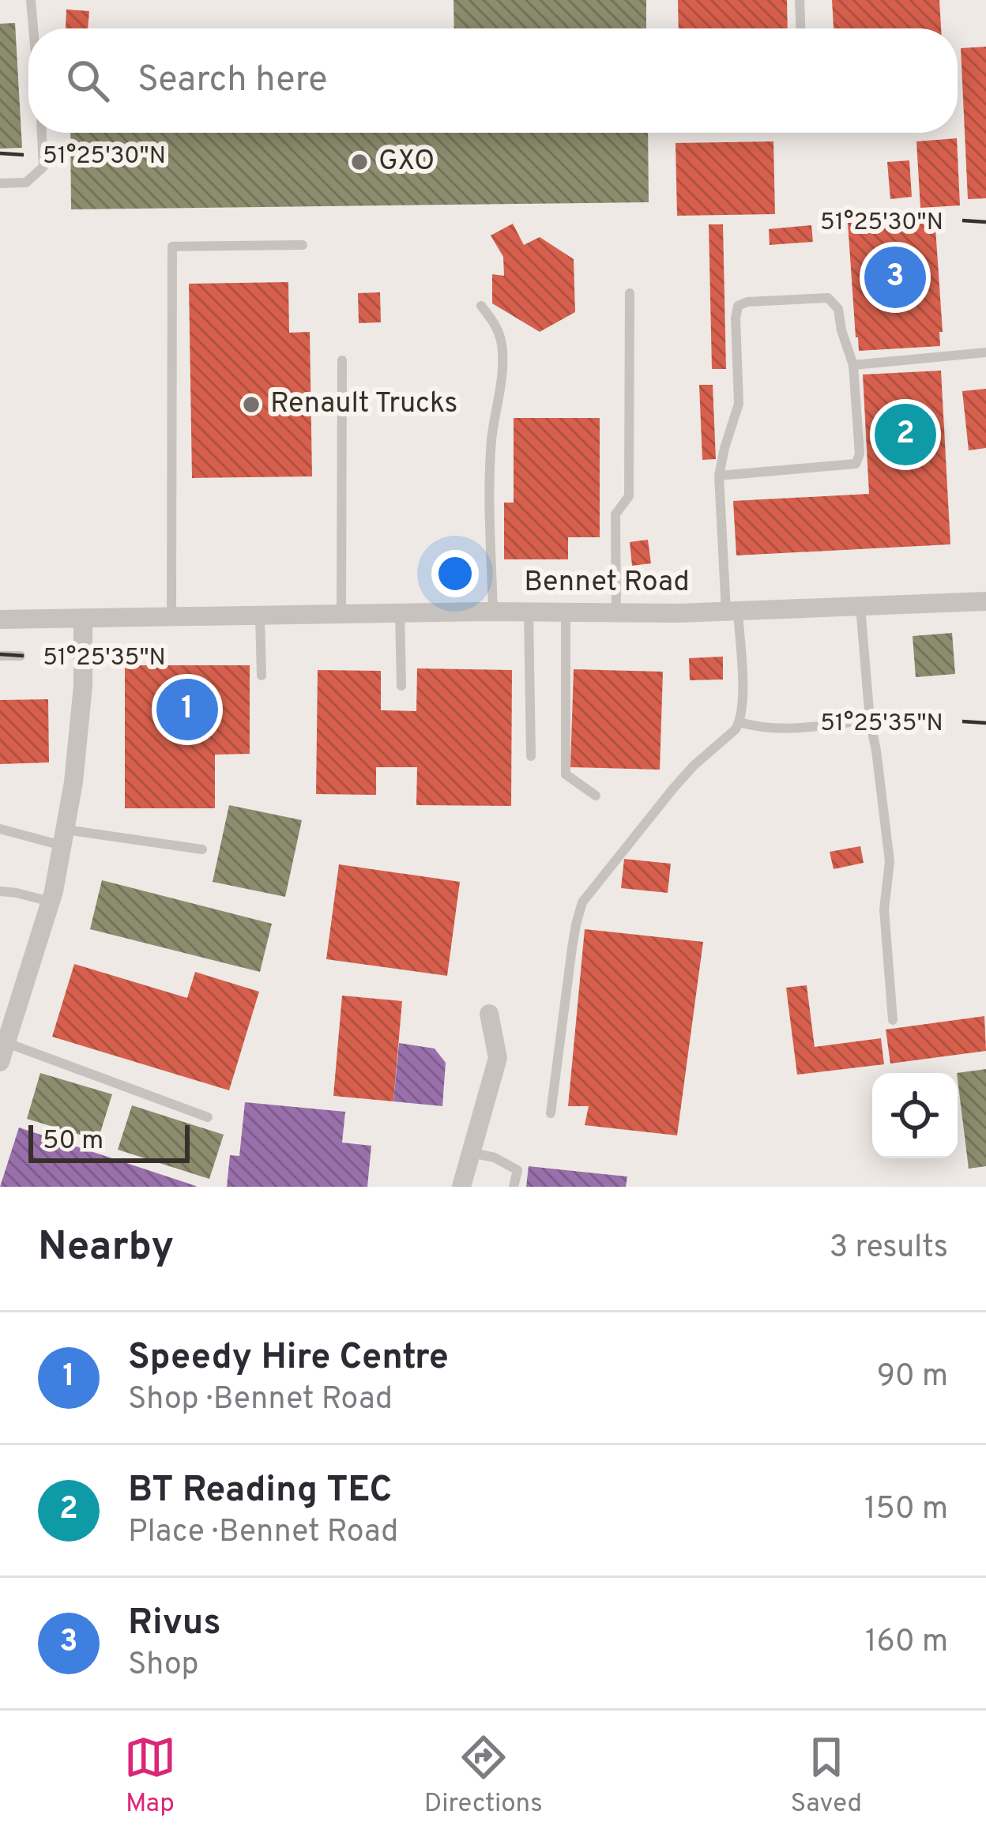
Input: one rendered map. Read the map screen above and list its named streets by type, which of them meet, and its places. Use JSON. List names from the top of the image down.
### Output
{
  "streets": {
    "street": ["Bennet Road"]
  },
  "places": ["GXO", "Renault Trucks"],
  "scale_bar": "50 m",
  "page": {
    "search": "Search here",
    "pins": ["3", "2", "1"],
    "scale": "50 m",
    "heading": ["Nearby", "3 results"],
    "list": [
      {
        "mark": "1",
        "name": "Speedy Hire Centre",
        "note": "Shop · Bennet Road",
        "value": "90 m"
      },
      {
        "mark": "2",
        "name": "BT Reading TEC",
        "note": "Place · Bennet Road",
        "value": "150 m"
      },
      {
        "mark": "3",
        "name": "Rivus",
        "note": "Shop",
        "value": "160 m"
      }
    ],
    "nav": ["Map", "Directions", "Saved"]
  },
  "coordinates": ["51°25'30\"N", "51°25'35\"N"]
}
